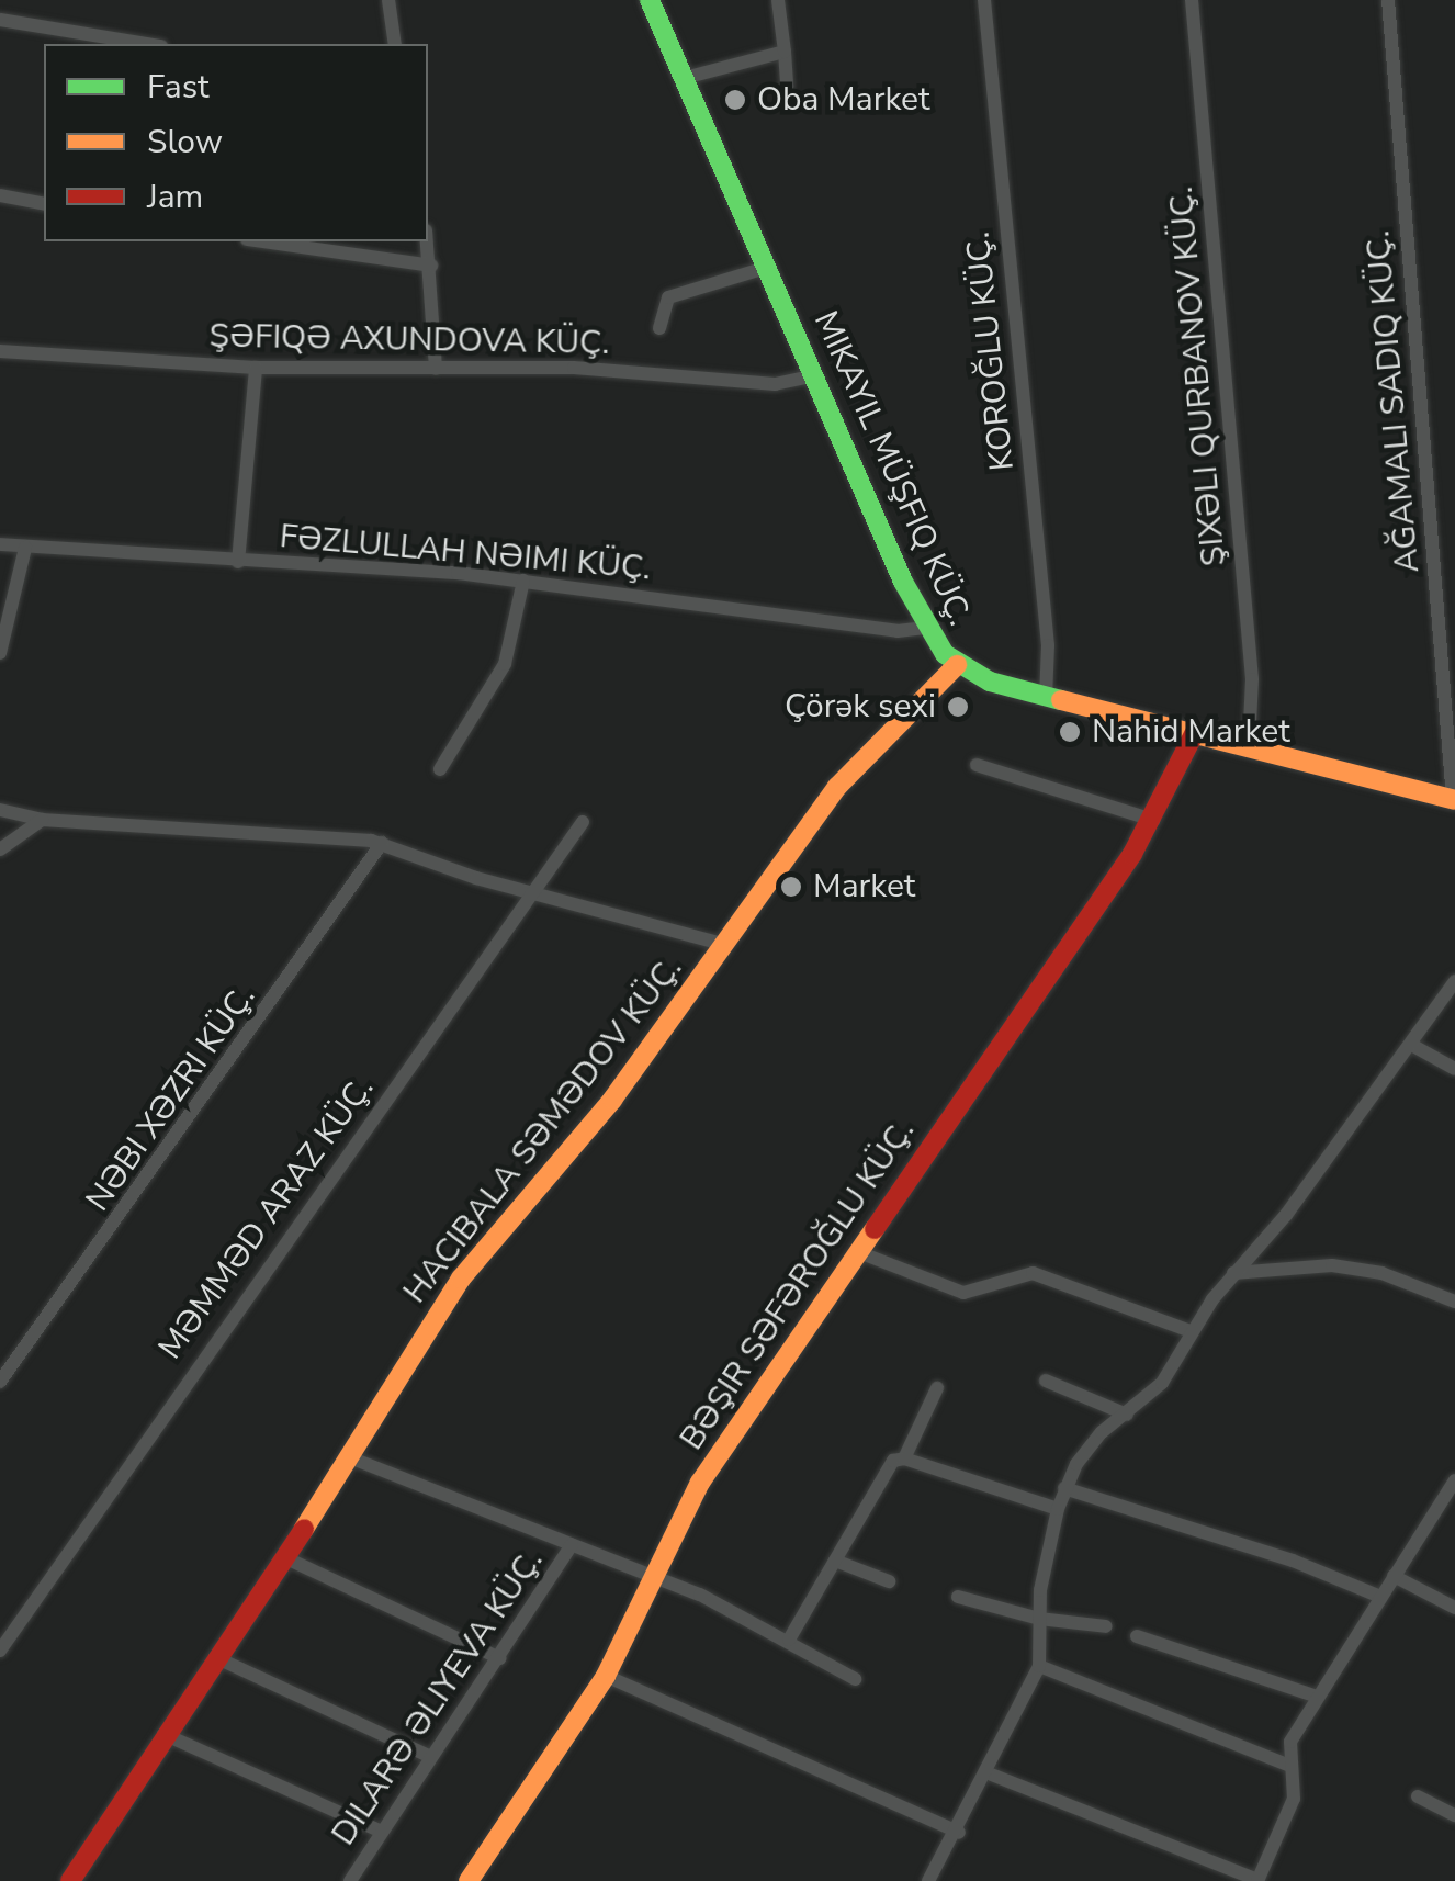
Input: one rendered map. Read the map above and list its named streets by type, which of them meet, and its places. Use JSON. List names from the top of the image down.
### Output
{
  "streets": {
    "street": [
      "ŞƏFIQƏ AXUNDOVA KÜÇ.",
      "KOROĞLU KÜÇ.",
      "FƏZLULLAH NƏIMI KÜÇ.",
      "NƏBI XƏZRI KÜÇ.",
      "MƏMMƏD ARAZ KÜÇ.",
      "BƏŞIR SƏFƏROĞLU KÜÇ.",
      "DILARƏ ƏLIYEVA KÜÇ."
    ]
  },
  "places": [
    "Oba Market",
    "Çörək sexi",
    "Nahid Market",
    "Market"
  ],
  "legend": ["Fast", "Slow", "Jam"]
}
